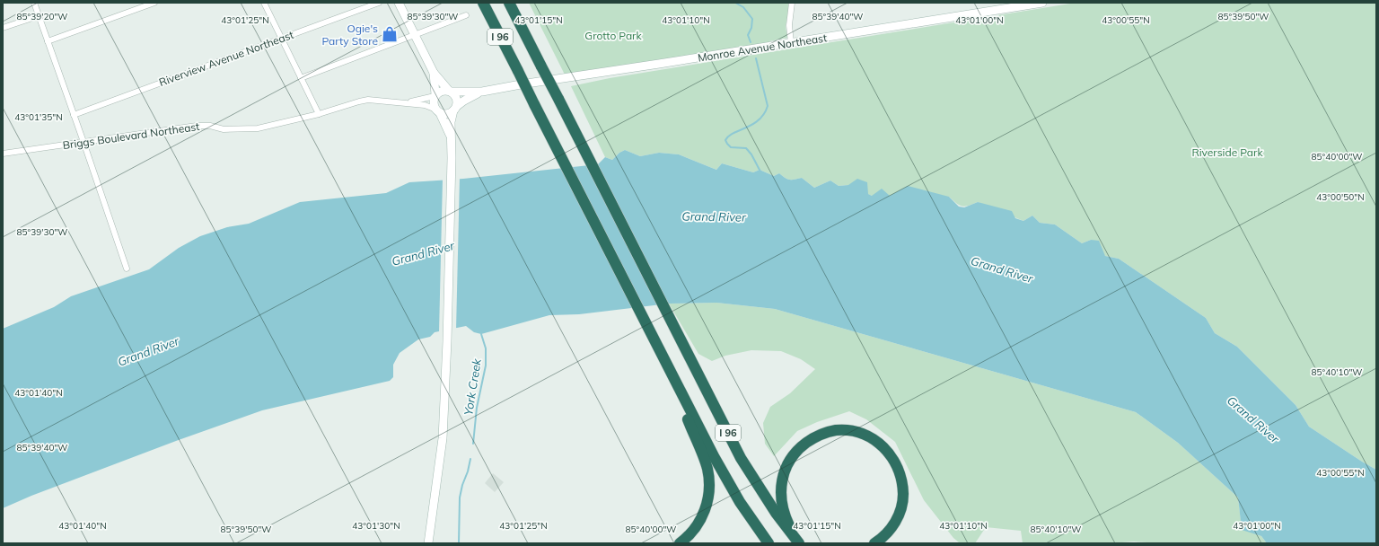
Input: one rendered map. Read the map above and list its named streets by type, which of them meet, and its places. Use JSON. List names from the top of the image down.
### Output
{
  "streets": {
    "highway": ["I 96"],
    "main road": ["Monroe Avenue Northeast"],
    "street": ["Riverview Avenue Northeast", "Briggs Boulevard Northeast"]
  },
  "crossings": [
    ["Monroe Avenue Northeast", "Briggs Boulevard Northeast"]
  ],
  "water": ["Grand River", "York Creek"],
  "parks": ["Grotto Park", "Riverside Park"],
  "places": {
    "shop": ["Ogie's Party Store"]
  },
  "coordinates": [
    "85°39'20\"W",
    "85°39'30\"W",
    "85°39'40\"W",
    "85°39'50\"W",
    "43°00'55\"N",
    "43°01'25\"N",
    "43°01'15\"N",
    "43°01'10\"N",
    "43°01'00\"N",
    "43°01'35\"N",
    "85°40'00\"W",
    "43°00'50\"N",
    "85°40'10\"W",
    "43°01'40\"N",
    "43°01'30\"N"
  ]
}
